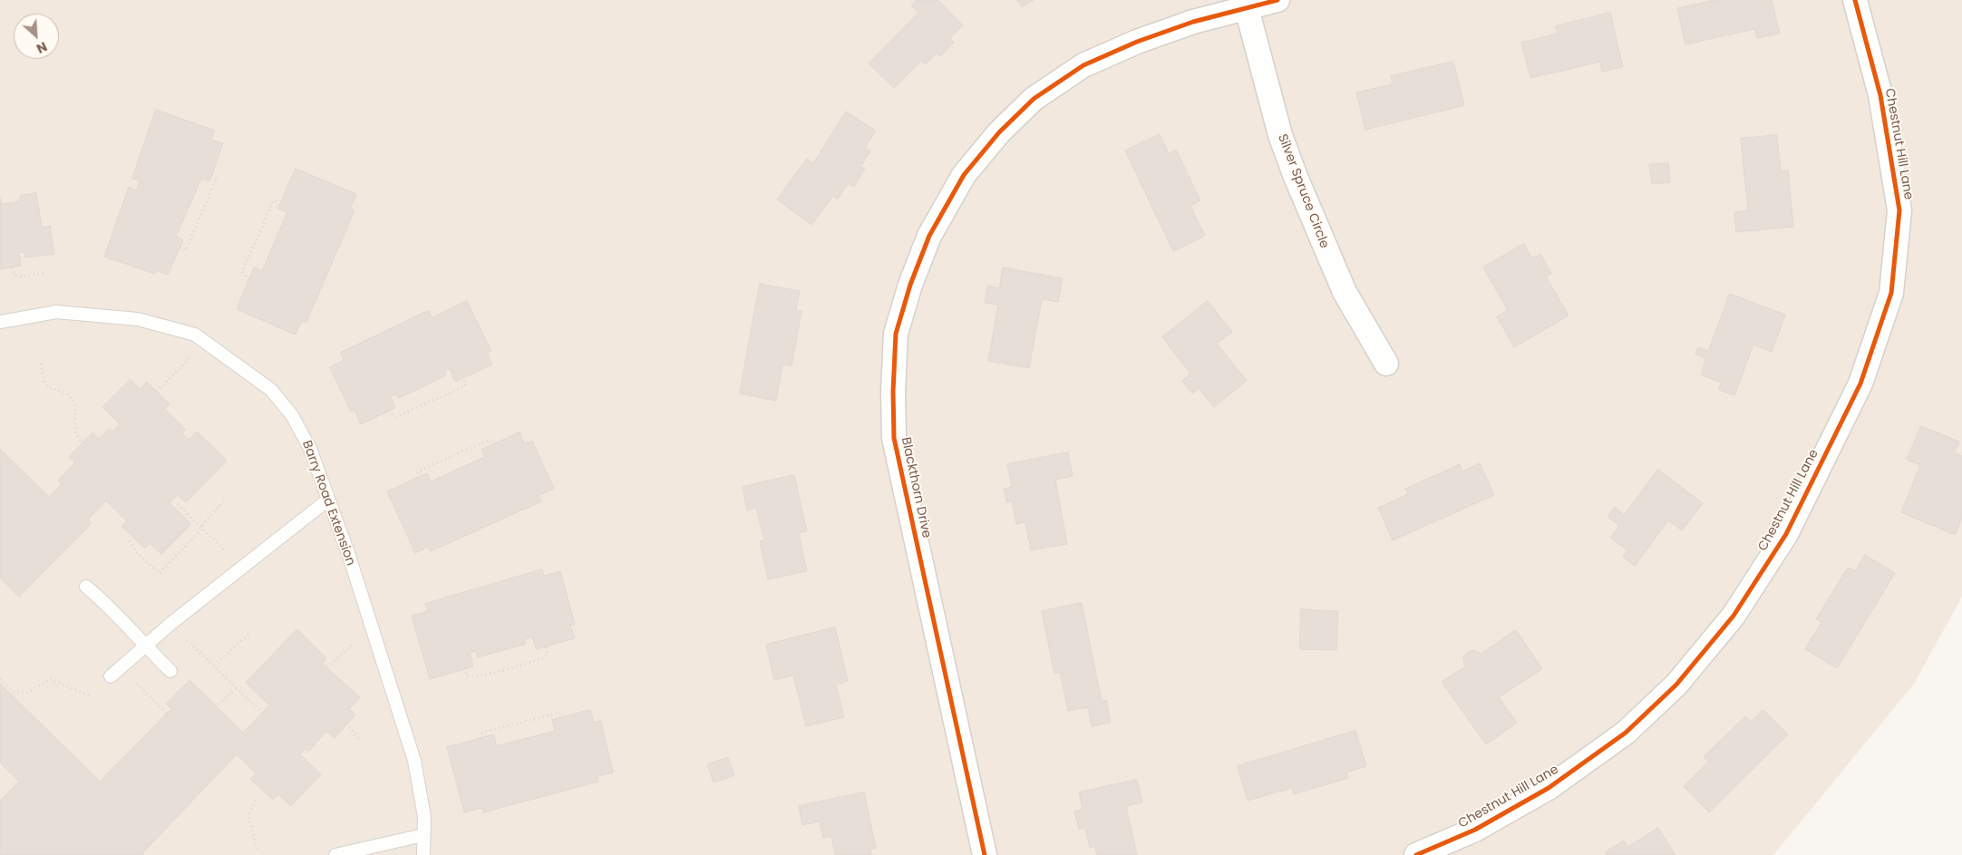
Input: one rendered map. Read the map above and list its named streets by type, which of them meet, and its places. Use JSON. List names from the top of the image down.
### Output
{
  "streets": {
    "street": ["Chestnut Hill Lane", "Silver Spruce Circle", "Blackthorn Drive"],
    "lane": ["Barry Road Extension"]
  },
  "crossings": [
    ["Silver Spruce Circle", "Blackthorn Drive"]
  ],
  "north": "bottom right"
}
